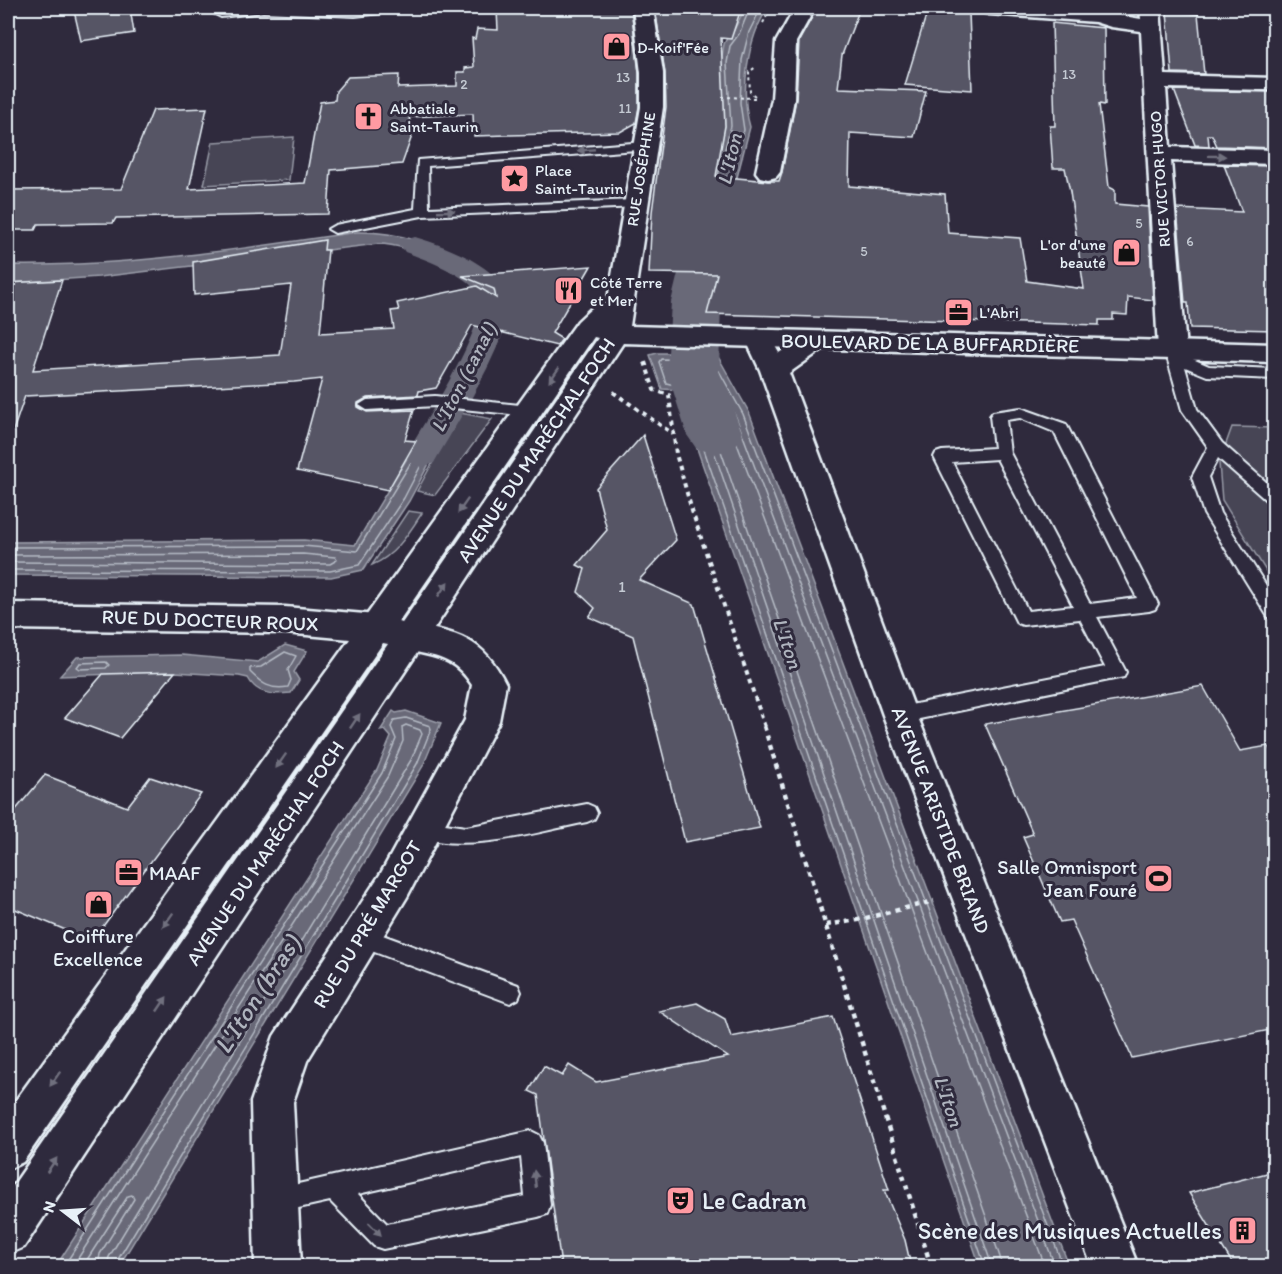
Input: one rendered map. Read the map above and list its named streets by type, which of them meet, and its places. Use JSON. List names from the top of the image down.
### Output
{
  "streets": {
    "main road": [
      "RUE JOSÉPHINE",
      "RUE VICTOR HUGO",
      "BOULEVARD DE LA BUFFARDIÈRE",
      "AVENUE DU MARÉCHAL FOCH",
      "RUE DU DOCTEUR ROUX",
      "AVENUE ARISTIDE BRIAND",
      "RUE DU PRÉ MARGOT"
    ]
  },
  "crossings": [
    ["RUE JOSÉPHINE", "AVENUE DU MARÉCHAL FOCH"],
    ["RUE VICTOR HUGO", "BOULEVARD DE LA BUFFARDIÈRE"],
    ["BOULEVARD DE LA BUFFARDIÈRE", "AVENUE DU MARÉCHAL FOCH"],
    ["BOULEVARD DE LA BUFFARDIÈRE", "AVENUE ARISTIDE BRIAND"],
    ["AVENUE DU MARÉCHAL FOCH", "RUE DU DOCTEUR ROUX"],
    ["AVENUE DU MARÉCHAL FOCH", "RUE DU PRÉ MARGOT"],
    ["RUE DU DOCTEUR ROUX", "RUE DU PRÉ MARGOT"]
  ],
  "water": ["L'Iton", "L'Iton (canal)", "L'Iton (bras)"],
  "places": {
    "shop": ["D-Koif'Fée", "L'or d'une beauté", "Coiffure Excellence"],
    "church": ["Abbatiale Saint-Taurin"],
    "place": ["Place Saint-Taurin"],
    "restaurant": ["Côté Terre et Mer"],
    "office": ["L'Abri", "MAAF"],
    "sports": ["Salle Omnisport Jean Fouré"],
    "theatre": ["Le Cadran"],
    "building": ["Scène des Musiques Actuelles"]
  },
  "house_numbers": [
    "13",
    "13",
    "2",
    "11",
    "5",
    "6",
    "5",
    "1"
  ],
  "north": "left"
}
